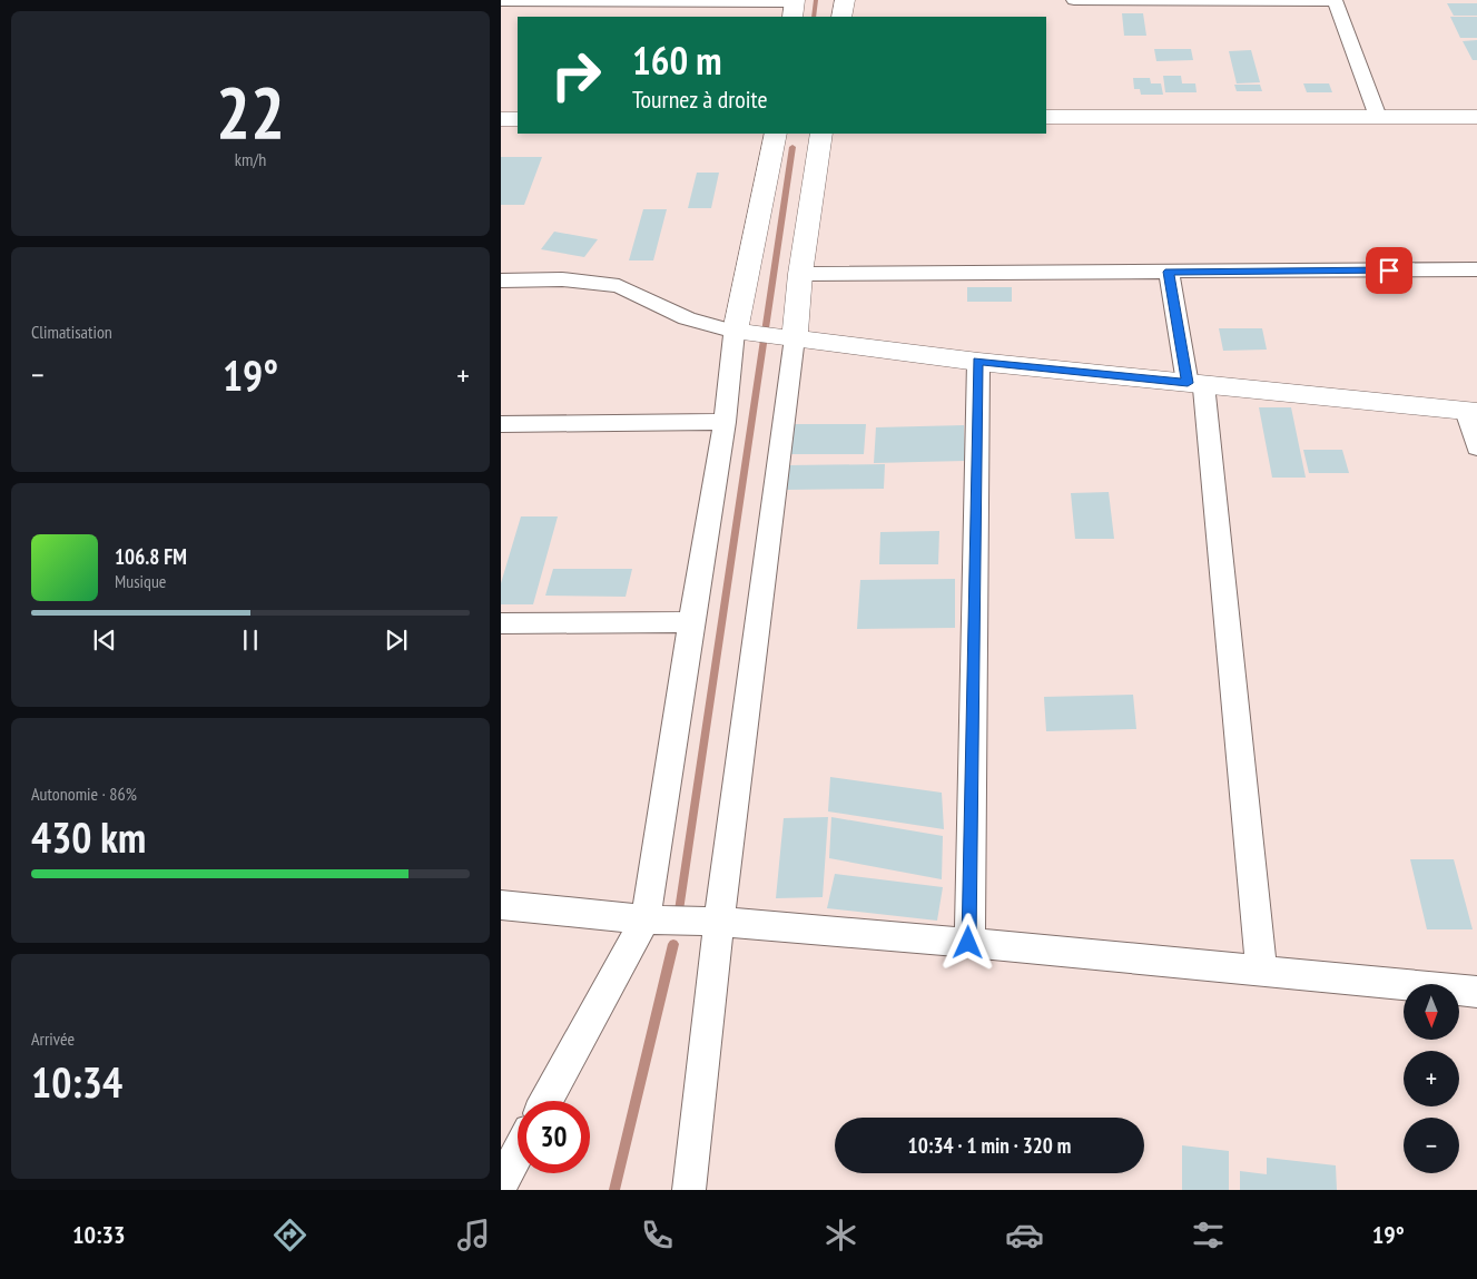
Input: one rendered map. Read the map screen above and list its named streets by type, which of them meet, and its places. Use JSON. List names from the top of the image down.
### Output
{
  "north": "bottom",
  "page": {
    "tile": [
      ["22", "km/h"],
      "Climatisation",
      ["Autonomie · 86%", "430 km"],
      ["Arrivée", "10:34"]
    ],
    "turn": ["160 m", "Tournez à droite"],
    "heat": ["−", "19°", "+"],
    "song": ["106.8 FM", "Musique"],
    "map_buttons": ["+", "−"],
    "limit": "30",
    "trip": "10:34 · 1 min · 320 m",
    "tabs": ["10:33", "19°"]
  }
}
